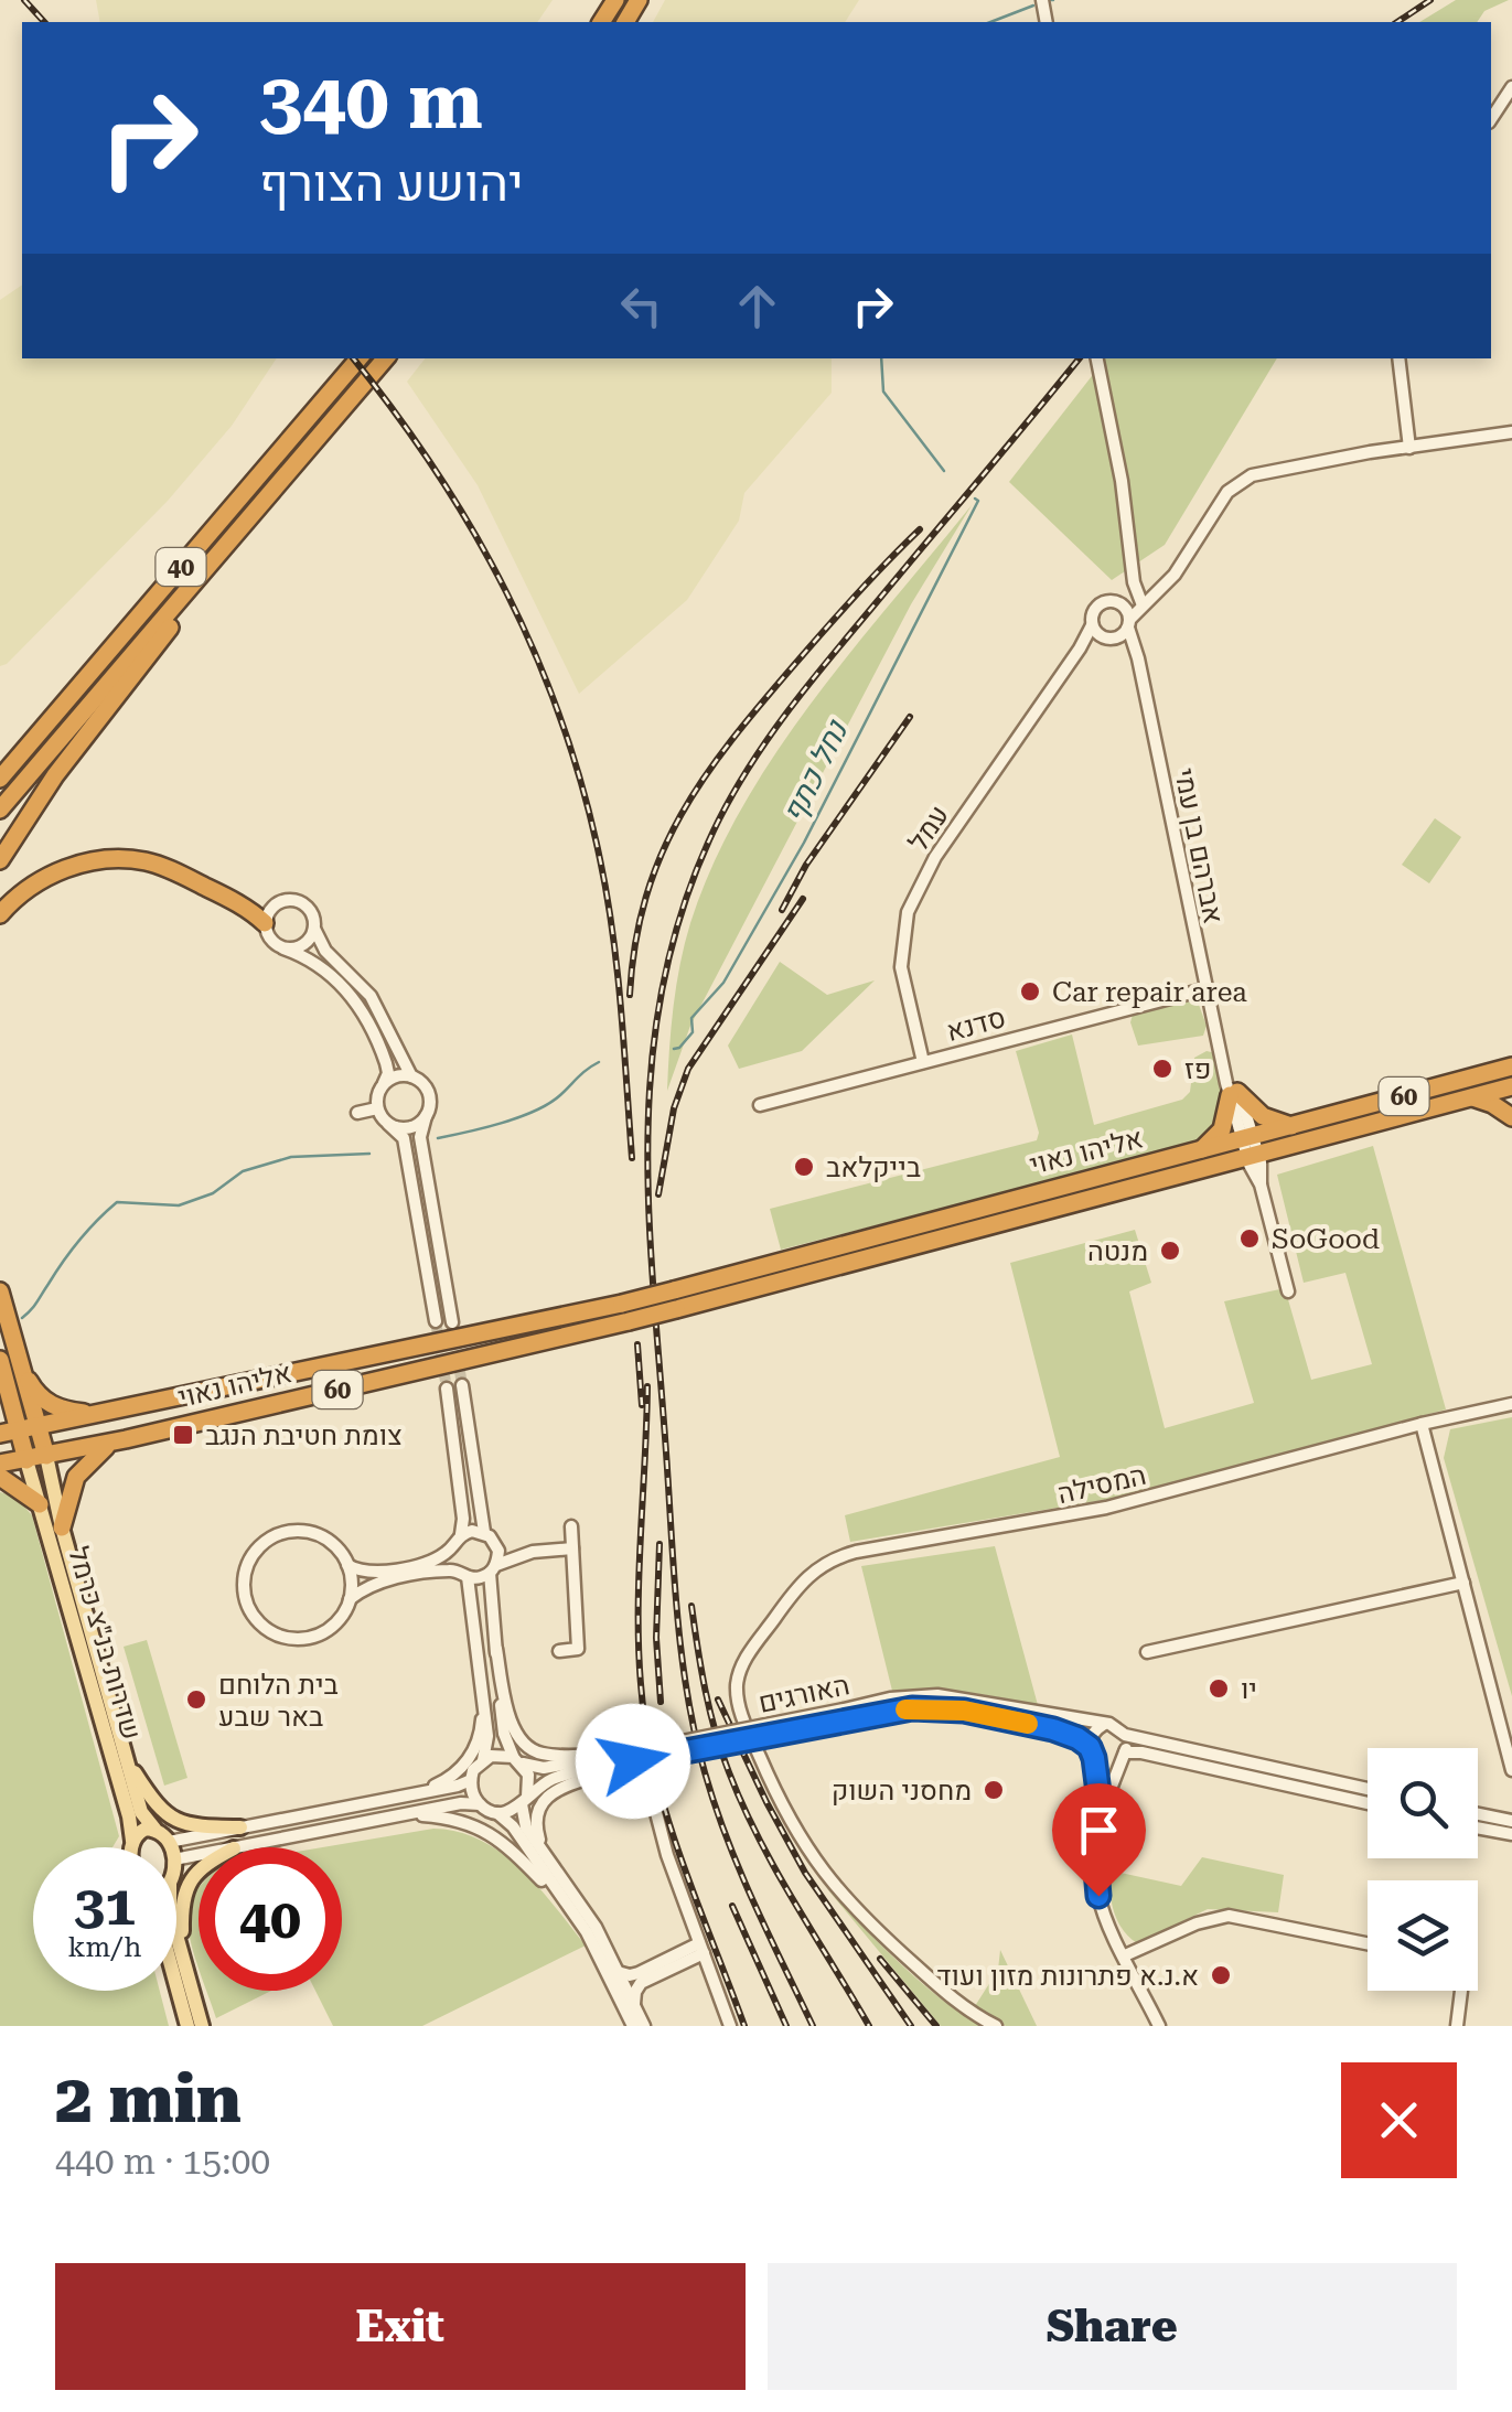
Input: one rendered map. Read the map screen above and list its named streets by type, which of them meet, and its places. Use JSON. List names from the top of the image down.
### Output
{
  "streets": {
    "highway": ["40", "60", "אליהו נאוי"],
    "main road": ["שדרות בנ\"צ כרמל"],
    "street": [
      "עמל",
      "אברהם בן עמי",
      "סדנא",
      "המסילה",
      "האורגים"
    ]
  },
  "crossings": [
    ["עמל", "אברהם בן עמי"],
    ["עמל", "סדנא"],
    ["אברהם בן עמי", "סדנא"],
    ["אברהם בן עמי", "אליהו נאוי"],
    ["60", "אליהו נאוי"],
    ["60", "שדרות בנ\"צ כרמל"],
    ["אליהו נאוי", "שדרות בנ\"צ כרמל"]
  ],
  "water": ["נחל כתף"],
  "places": {
    "other": [
      "Car repair area",
      "פז",
      "בייקלאב",
      "SoGood",
      "מנטה",
      "יו",
      "בית הלוחם באר שבע",
      "מחסני השוק",
      "א.נ.א פתרונות מזון ועוד"
    ],
    "transit": ["צומת חטיבת הנגב"]
  },
  "page": {
    "turn": ["340 m", "יהושע הצורף"],
    "speed": "31 km/h",
    "limit": "40",
    "heading": ["2 min", "440 m · 15:00"],
    "buttons": ["Exit", "Share"]
  }
}
